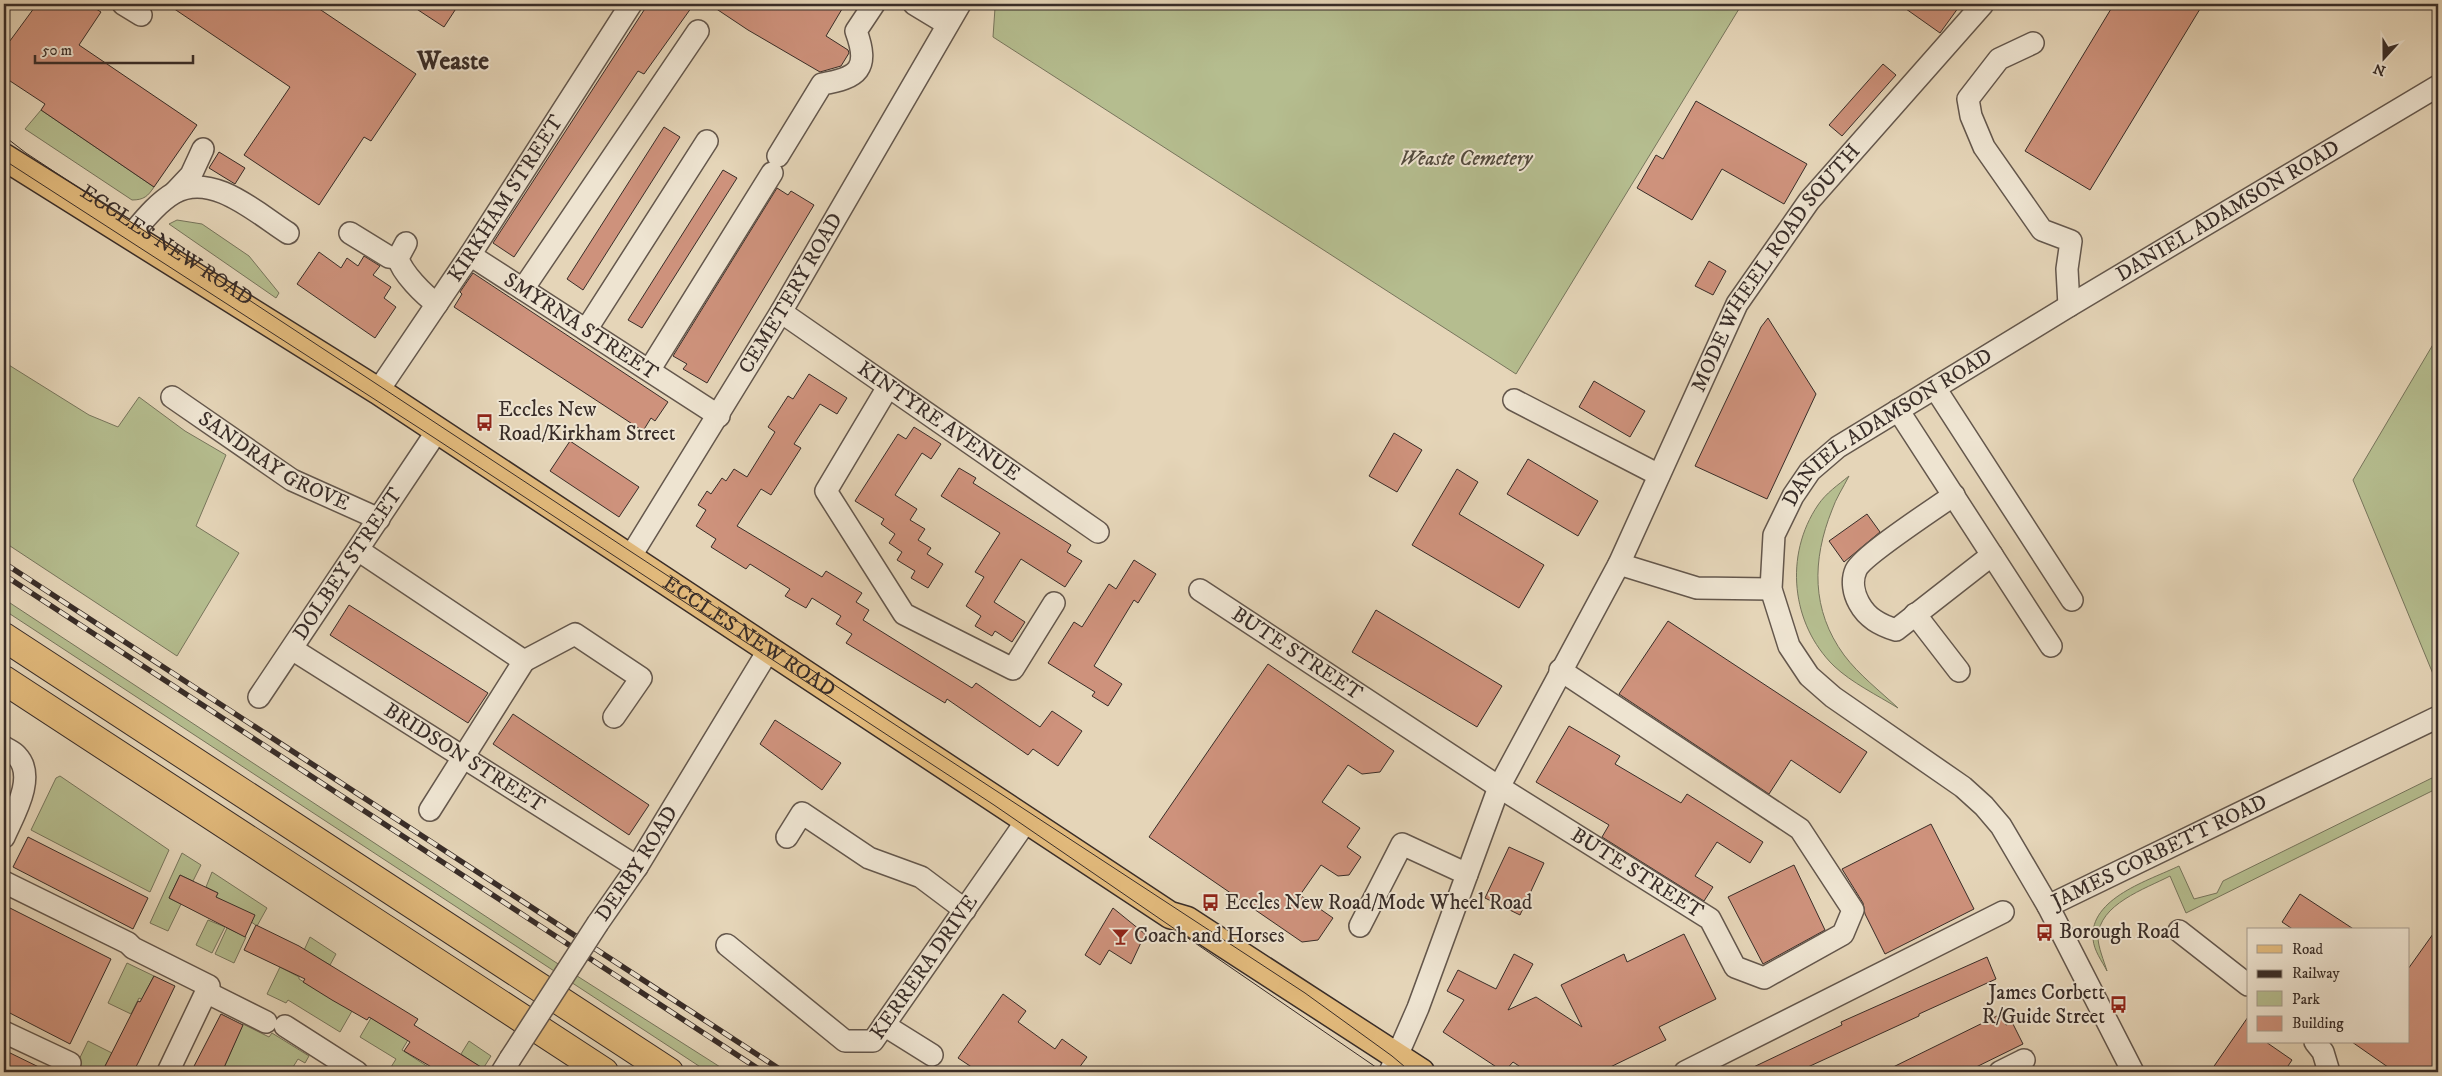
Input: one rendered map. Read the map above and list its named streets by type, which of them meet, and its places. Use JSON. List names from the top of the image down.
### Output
{
  "streets": {
    "main road": ["ECCLES NEW ROAD"],
    "street": [
      "KIRKHAM STREET",
      "DANIEL ADAMSON ROAD",
      "MODE WHEEL ROAD SOUTH",
      "CEMETERY ROAD",
      "SMYRNA STREET",
      "KINTYRE AVENUE",
      "SANDRAY GROVE",
      "DOLBEY STREET",
      "BUTE STREET",
      "BRIDSON STREET",
      "JAMES CORBETT ROAD",
      "DERBY ROAD",
      "KERRERA DRIVE"
    ]
  },
  "crossings": [
    ["KIRKHAM STREET", "ECCLES NEW ROAD"],
    ["KIRKHAM STREET", "SMYRNA STREET"],
    ["DANIEL ADAMSON ROAD", "JAMES CORBETT ROAD"],
    ["ECCLES NEW ROAD", "MODE WHEEL ROAD SOUTH"],
    ["ECCLES NEW ROAD", "CEMETERY ROAD"],
    ["ECCLES NEW ROAD", "DOLBEY STREET"],
    ["ECCLES NEW ROAD", "DERBY ROAD"],
    ["ECCLES NEW ROAD", "KERRERA DRIVE"],
    ["MODE WHEEL ROAD SOUTH", "BUTE STREET"],
    ["CEMETERY ROAD", "SMYRNA STREET"],
    ["CEMETERY ROAD", "KINTYRE AVENUE"],
    ["SANDRAY GROVE", "DOLBEY STREET"],
    ["DOLBEY STREET", "BRIDSON STREET"],
    ["BRIDSON STREET", "DERBY ROAD"]
  ],
  "districts": ["Weaste"],
  "parks": ["Weaste Cemetery"],
  "places": {
    "bus stop": [
      "Eccles New Road/Kirkham Street",
      "Eccles New Road/Mode Wheel Road",
      "Borough Road",
      "James Corbett R/Guide Street"
    ],
    "bar": ["Coach and Horses"]
  },
  "legend": [
    "Road",
    "Railway",
    "Park",
    "Building"
  ],
  "scale_bar": "50 m",
  "north": "bottom"
}
